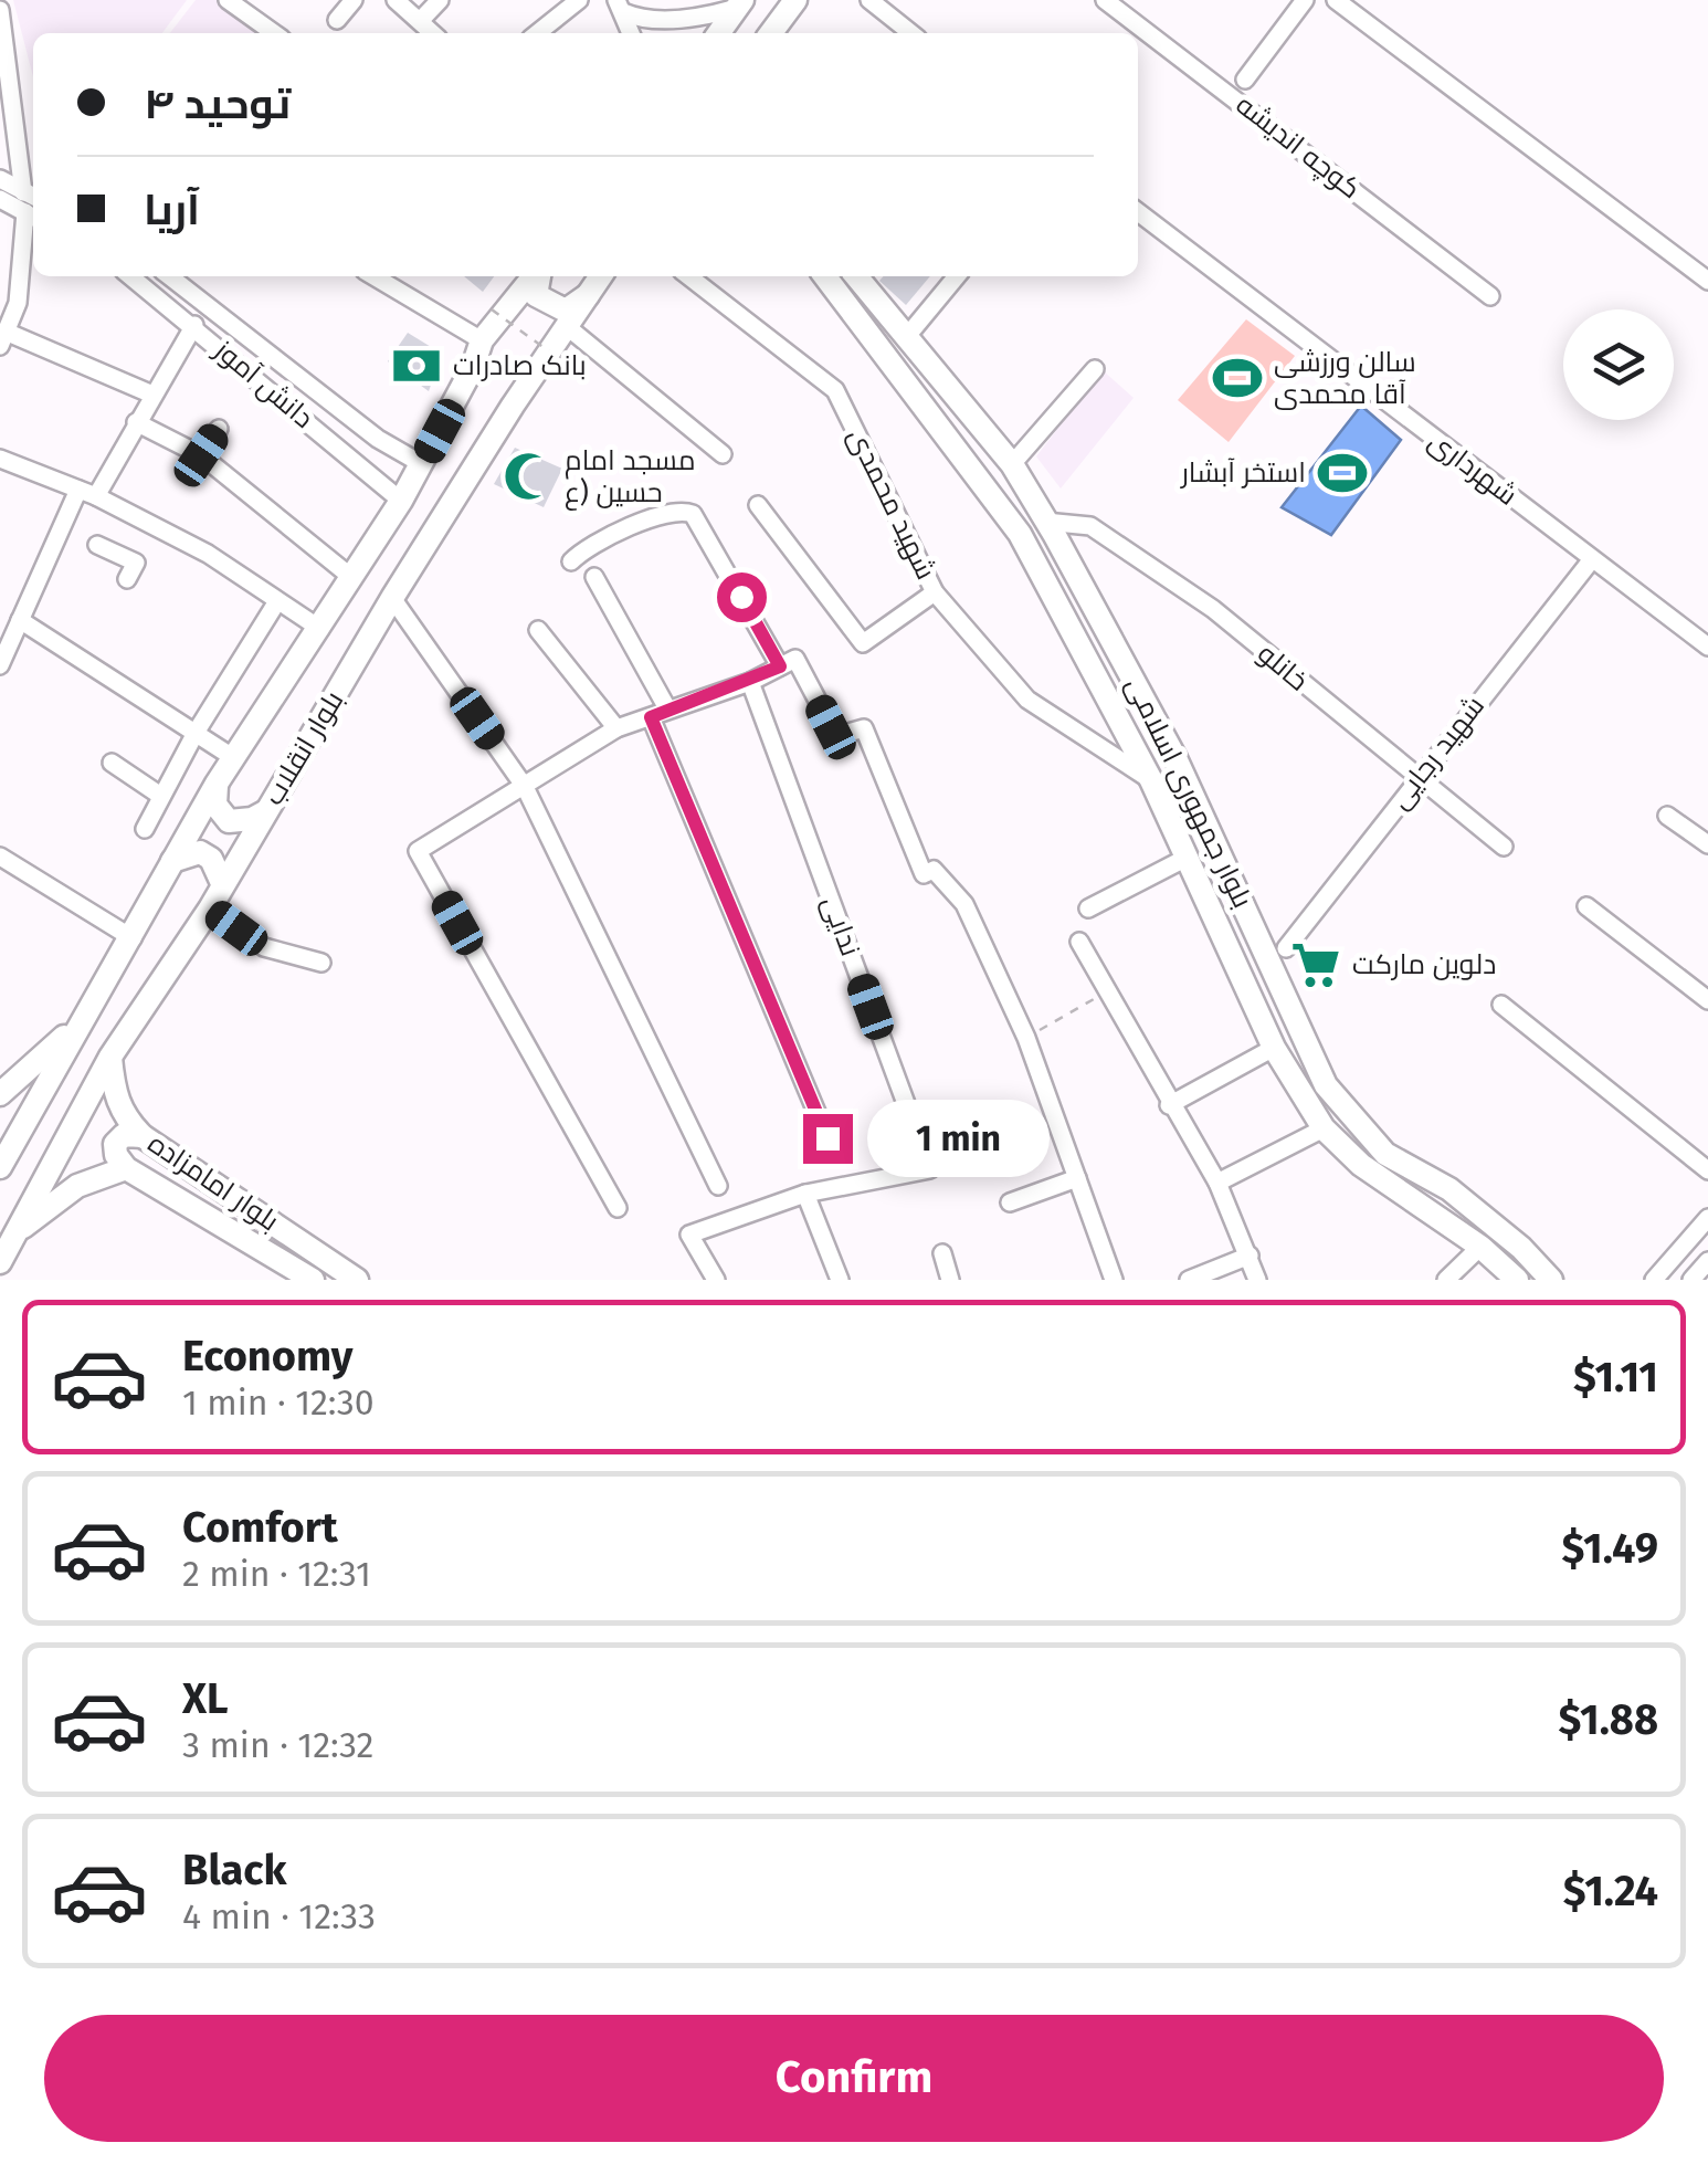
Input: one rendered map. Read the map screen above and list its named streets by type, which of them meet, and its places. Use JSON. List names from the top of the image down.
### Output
{
  "streets": {
    "main road": ["بلوار انقلاب", "بلوار جمهوری اسلامی", "بلوار امامزاده"],
    "street": [
      "کوچه اندیشه",
      "دانش آموز",
      "شهرداری",
      "شهید محمدی",
      "خانلو",
      "شهید رجایی",
      "ندایی"
    ]
  },
  "crossings": [
    ["دانش آموز", "بلوار انقلاب"],
    ["شهرداری", "شهید رجایی"],
    ["شهید محمدی", "بلوار جمهوری اسلامی"],
    ["خانلو", "شهید رجایی"],
    ["خانلو", "بلوار جمهوری اسلامی"],
    ["بلوار انقلاب", "بلوار امامزاده"]
  ],
  "places": {
    "bank": ["بانک صادرات"],
    "sports": ["سالن ورزشی آقا محمدی", "استخر آبشار"],
    "mosque": ["مسجد امام حسین (ع"],
    "supermarket": ["دلوین مارکت"]
  },
  "page": {
    "banner": ["توحید ۴", "آریا"],
    "bubble": "1 min",
    "list": [
      {
        "name": "Economy",
        "note": "1 min · 12:30",
        "value": "$1.11"
      },
      {
        "name": "Comfort",
        "note": "2 min · 12:31",
        "value": "$1.49"
      },
      {
        "name": "XL",
        "note": "3 min · 12:32",
        "value": "$1.88"
      },
      {
        "name": "Black",
        "note": "4 min · 12:33",
        "value": "$1.24"
      }
    ],
    "buttons": "Confirm"
  }
}
